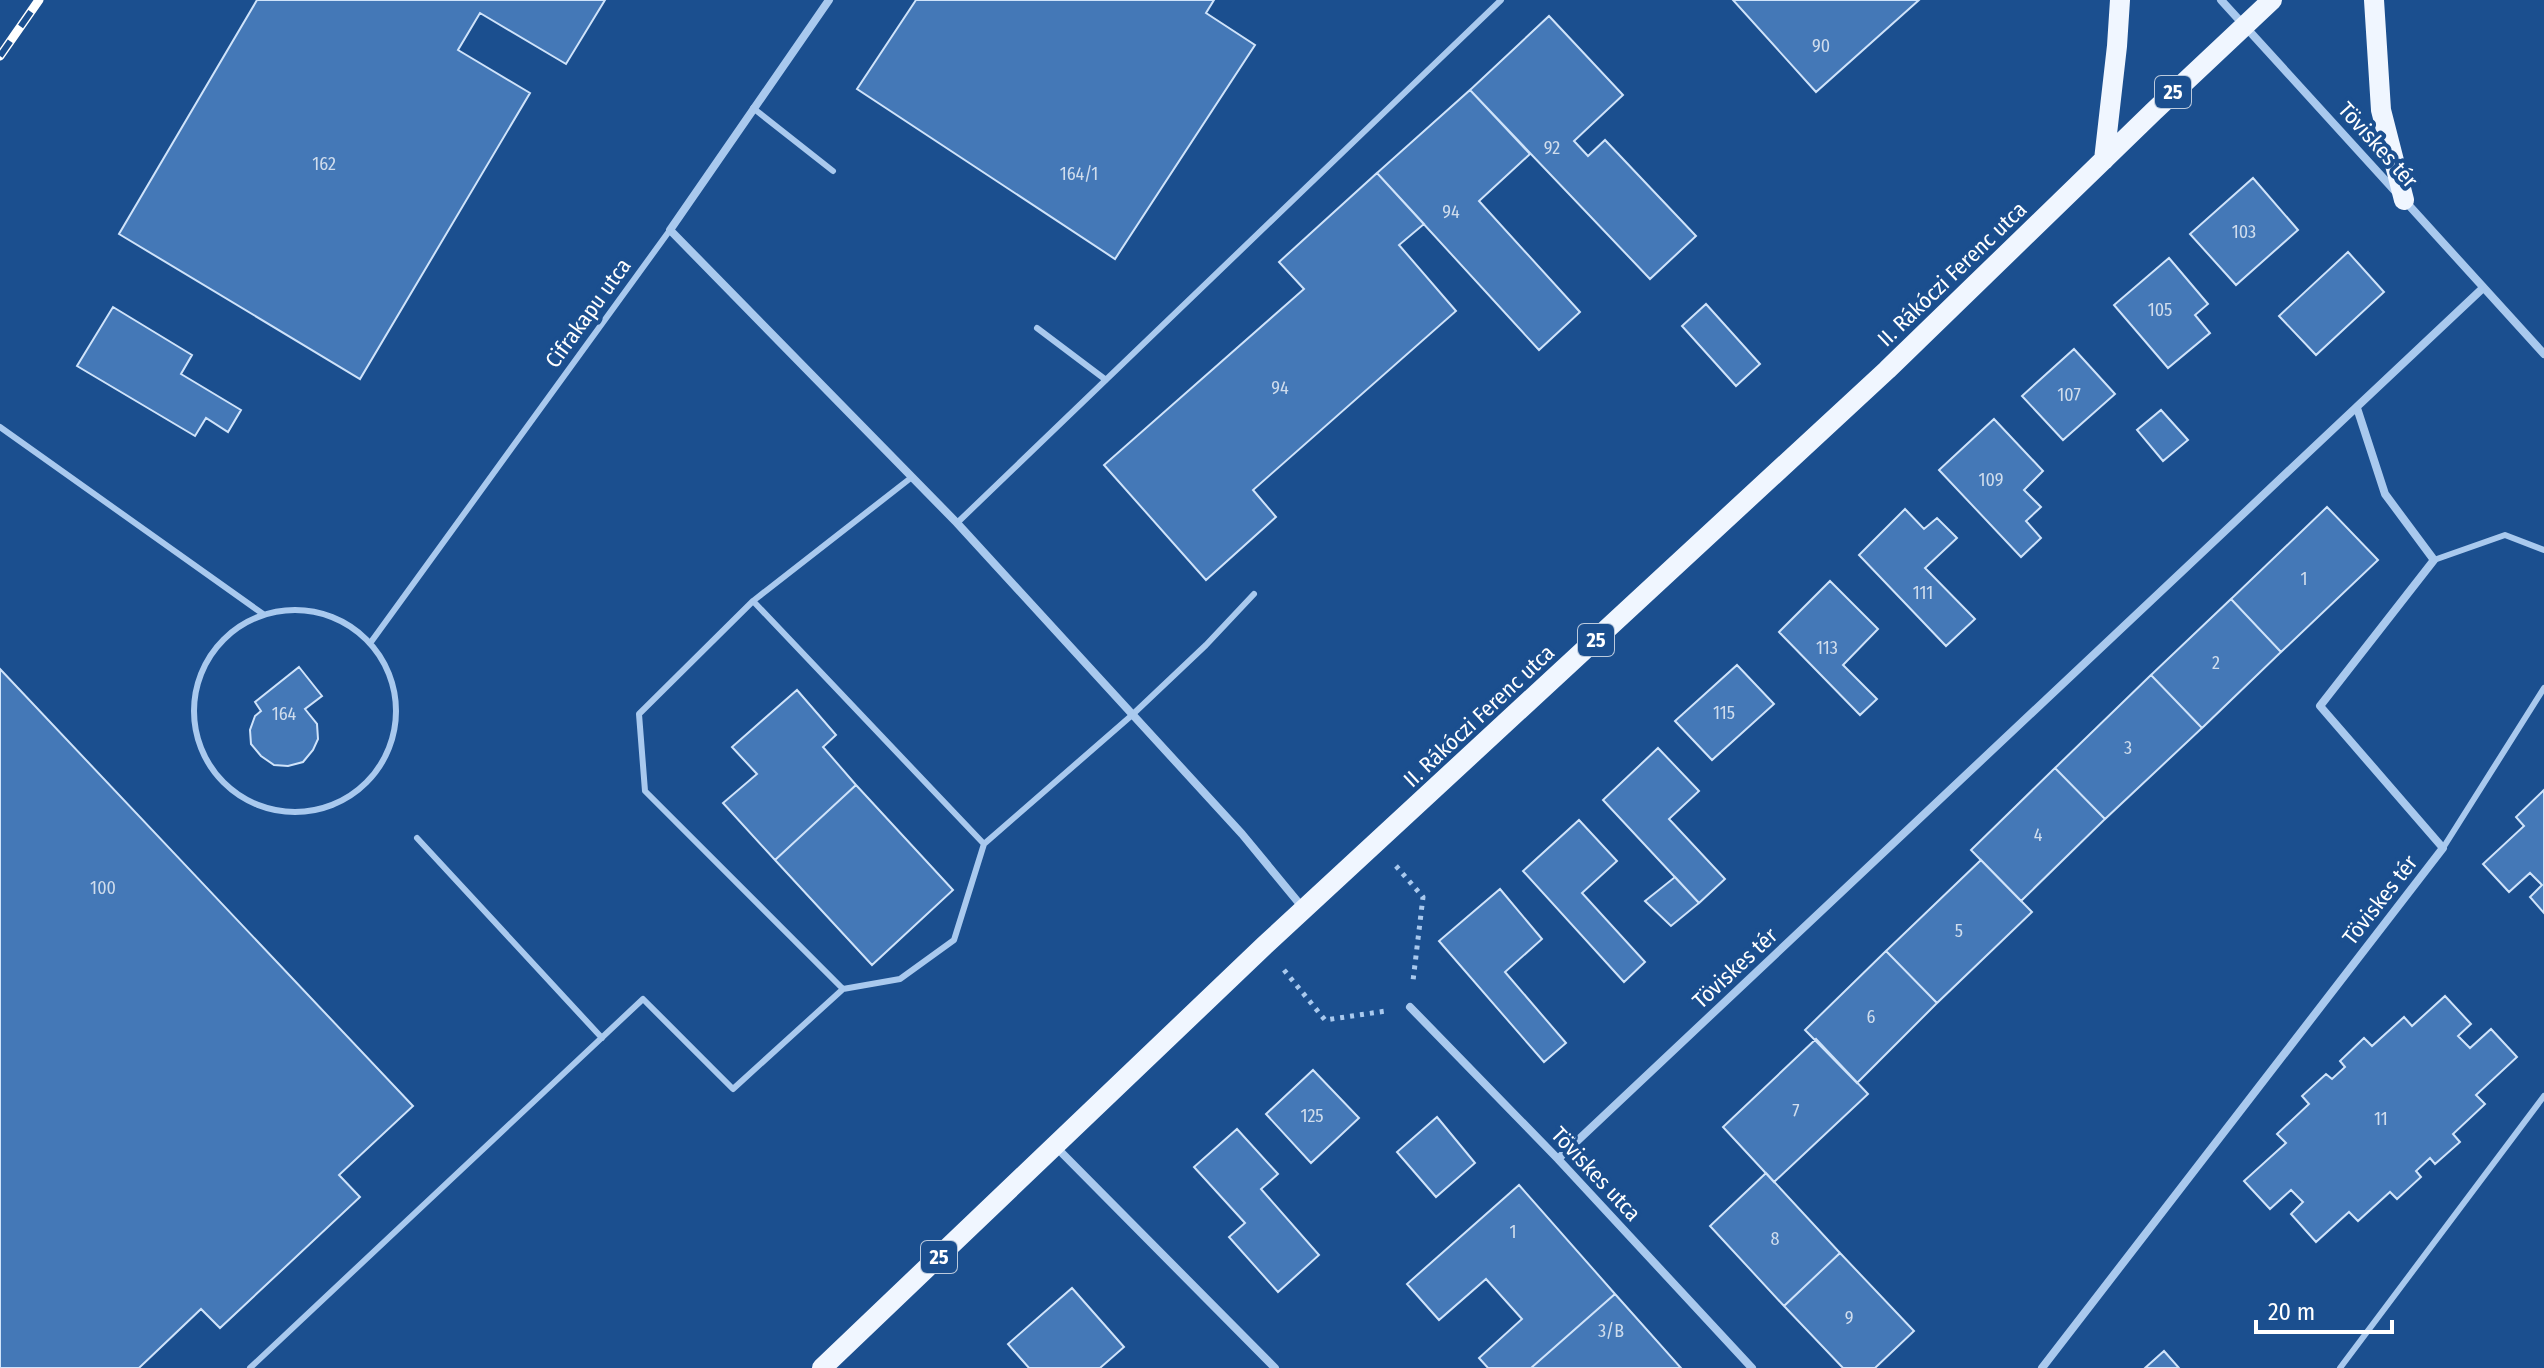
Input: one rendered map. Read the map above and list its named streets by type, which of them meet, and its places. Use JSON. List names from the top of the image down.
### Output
{
  "streets": {
    "main road": ["25", "II. Rákóczi Ferenc utca"],
    "street": ["Töviskes tér", "Cifrakapu utca", "Töviskes utca"]
  },
  "crossings": [
    ["Töviskes tér", "II. Rákóczi Ferenc utca"],
    ["Töviskes tér", "Töviskes utca"]
  ],
  "house_numbers": [
    "90",
    "92",
    "162",
    "164/1",
    "94",
    "103",
    "105",
    "94",
    "107",
    "109",
    "1",
    "111",
    "113",
    "2",
    "115",
    "164",
    "3",
    "4",
    "100",
    "5",
    "6",
    "7",
    "125",
    "11",
    "1",
    "8",
    "9",
    "3/B"
  ],
  "scale_bar": "20 m"
}
